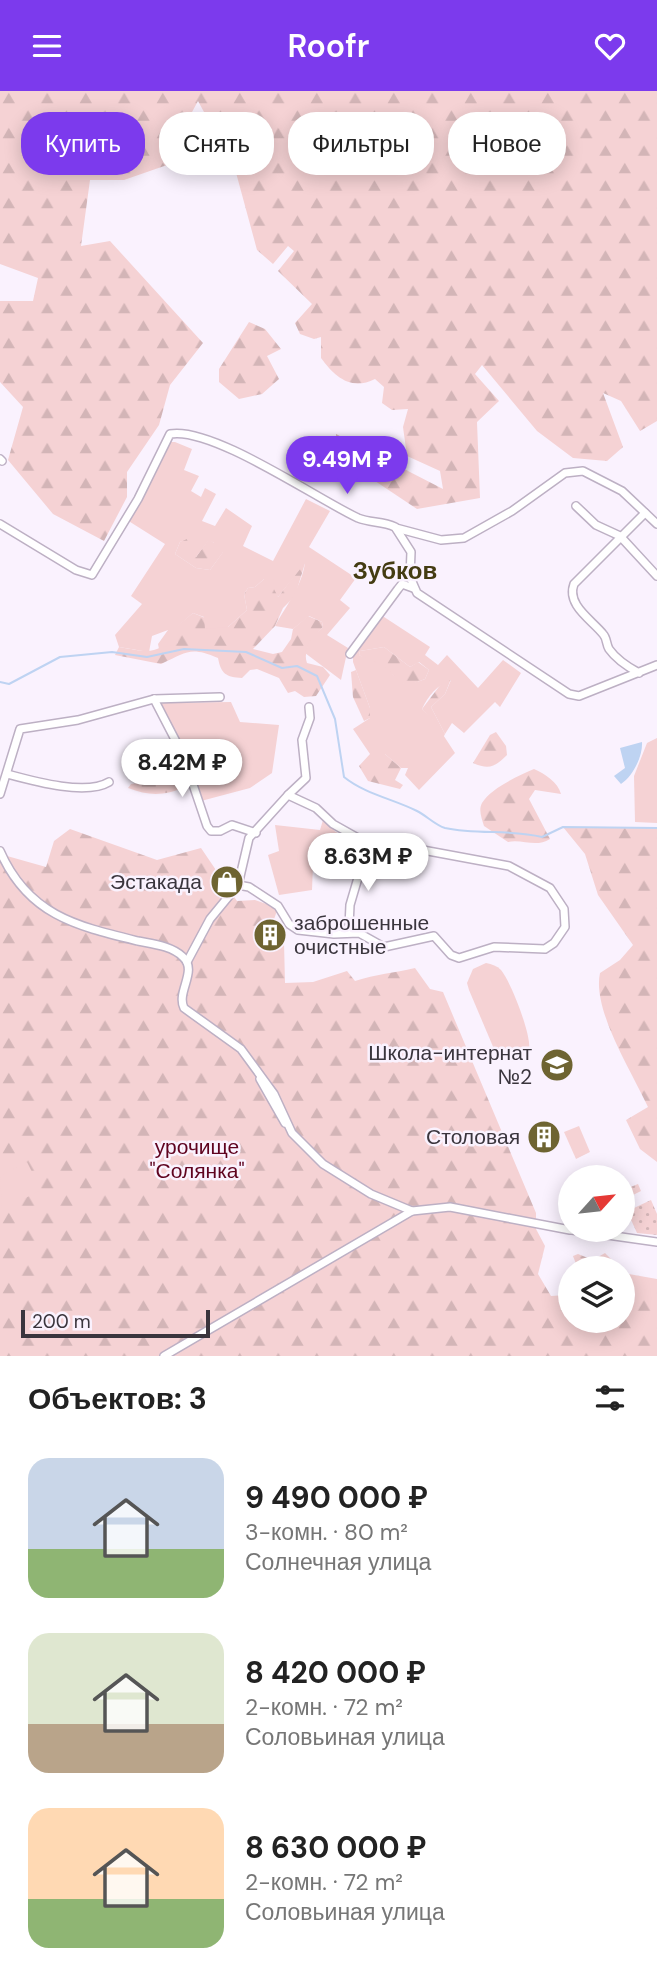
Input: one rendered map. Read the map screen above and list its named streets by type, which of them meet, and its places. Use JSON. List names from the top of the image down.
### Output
{
  "districts": ["Зубков"],
  "parks": ["урочище \"Солянка\""],
  "places": {
    "shop": ["Эстакада"],
    "building": ["заброшенные очистные", "Столовая"],
    "school or university": ["Школа-интернат №2"]
  },
  "scale_bar": "200 m",
  "north": "top right",
  "page": {
    "header": "Roofr",
    "chip": [
      "Купить",
      "Снять",
      "Фильтры",
      "Новое"
    ],
    "price": ["9.49M ₽", "8.42M ₽", "8.63M ₽"],
    "scale": "200 m",
    "heading": "Объектов: 3",
    "list": [
      {
        "name": "9 490 000 ₽",
        "note": "3-комн. · 80 m² · Солнечная улица"
      },
      {
        "name": "8 420 000 ₽",
        "note": "2-комн. · 72 m² · Соловьиная улица"
      },
      {
        "name": "8 630 000 ₽",
        "note": "2-комн. · 72 m² · Соловьиная улица"
      }
    ]
  }
}
